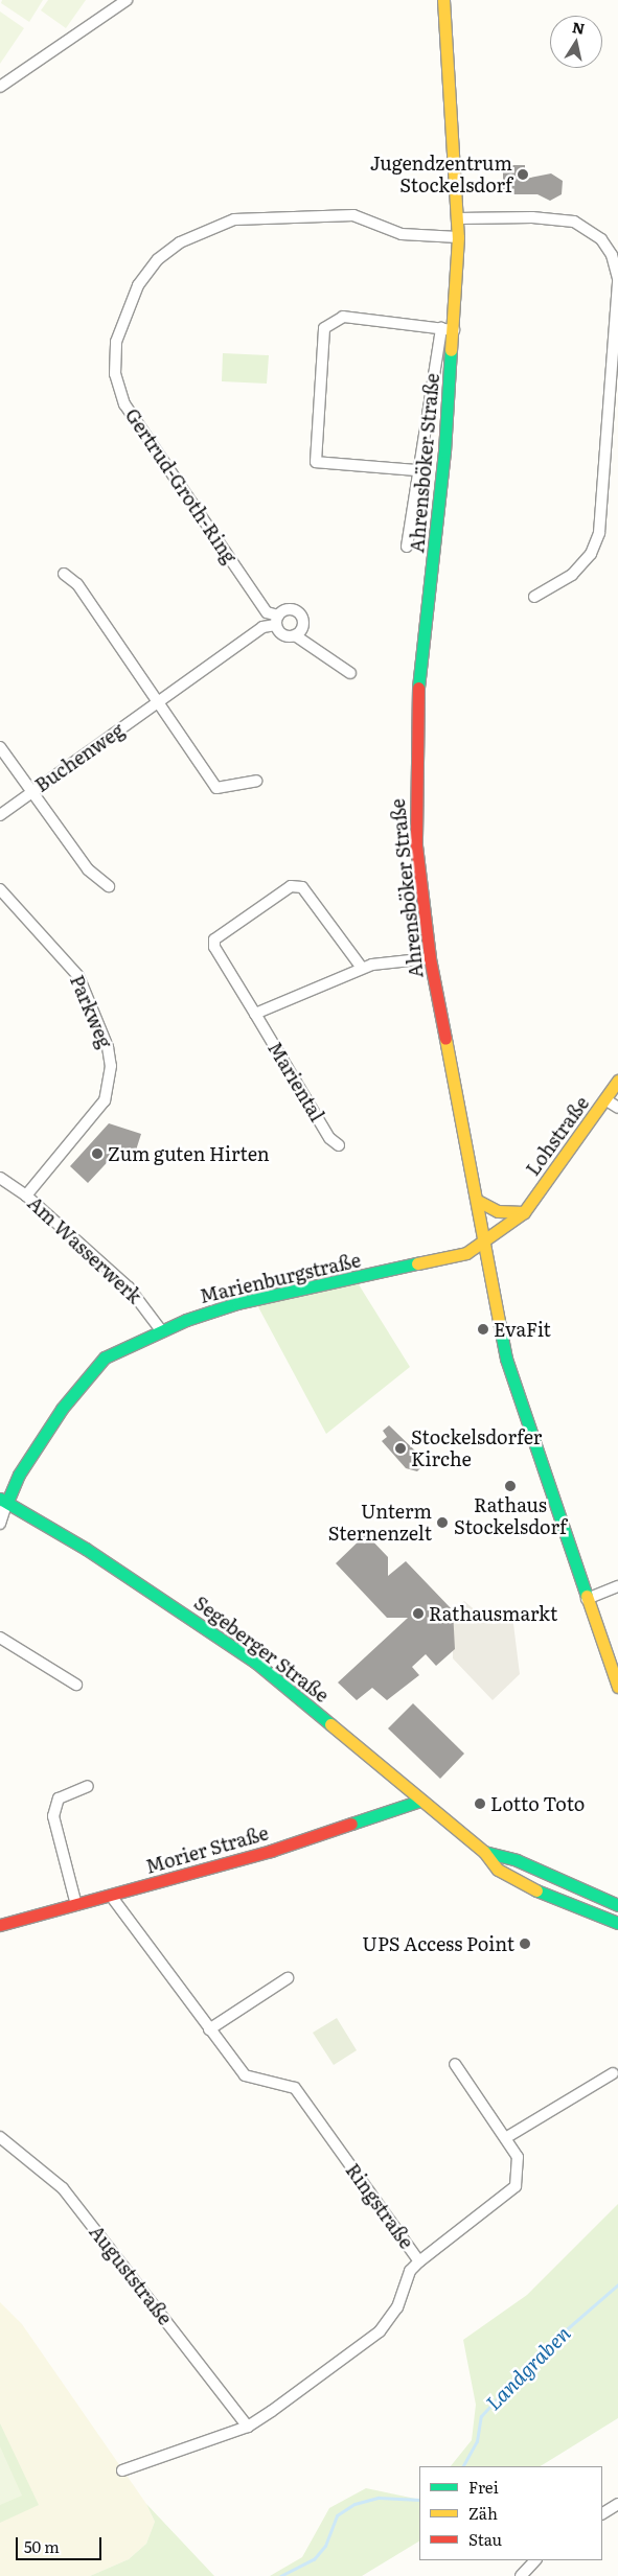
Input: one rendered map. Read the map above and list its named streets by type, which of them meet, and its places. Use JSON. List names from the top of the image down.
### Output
{
  "streets": {
    "main road": [
      "Ahrensböker Straße",
      "Lohstraße",
      "Marienburgstraße",
      "Segeberger Straße",
      "Morier Straße"
    ],
    "street": [
      "Gertrud-Groth-Ring",
      "Buchenweg",
      "Parkweg",
      "Mariental",
      "Am Wasserwerk",
      "Ringstraße",
      "Auguststraße"
    ]
  },
  "crossings": [
    ["Ahrensböker Straße", "Gertrud-Groth-Ring"],
    ["Ahrensböker Straße", "Lohstraße"],
    ["Ahrensböker Straße", "Marienburgstraße"],
    ["Parkweg", "Am Wasserwerk"],
    ["Lohstraße", "Marienburgstraße"],
    ["Am Wasserwerk", "Marienburgstraße"],
    ["Marienburgstraße", "Segeberger Straße"],
    ["Segeberger Straße", "Morier Straße"],
    ["Morier Straße", "Ringstraße"],
    ["Ringstraße", "Auguststraße"]
  ],
  "water": ["Landgraben"],
  "places": [
    "Jugendzentrum Stockelsdorf",
    "Zum guten Hirten",
    "EvaFit",
    "Stockelsdorfer Kirche",
    "Rathaus Stockelsdorf",
    "Unterm Sternenzelt",
    "Rathausmarkt",
    "Lotto Toto",
    "UPS Access Point"
  ],
  "legend": ["Frei", "Zäh", "Stau"],
  "scale_bar": "50 m",
  "north": "top"
}
